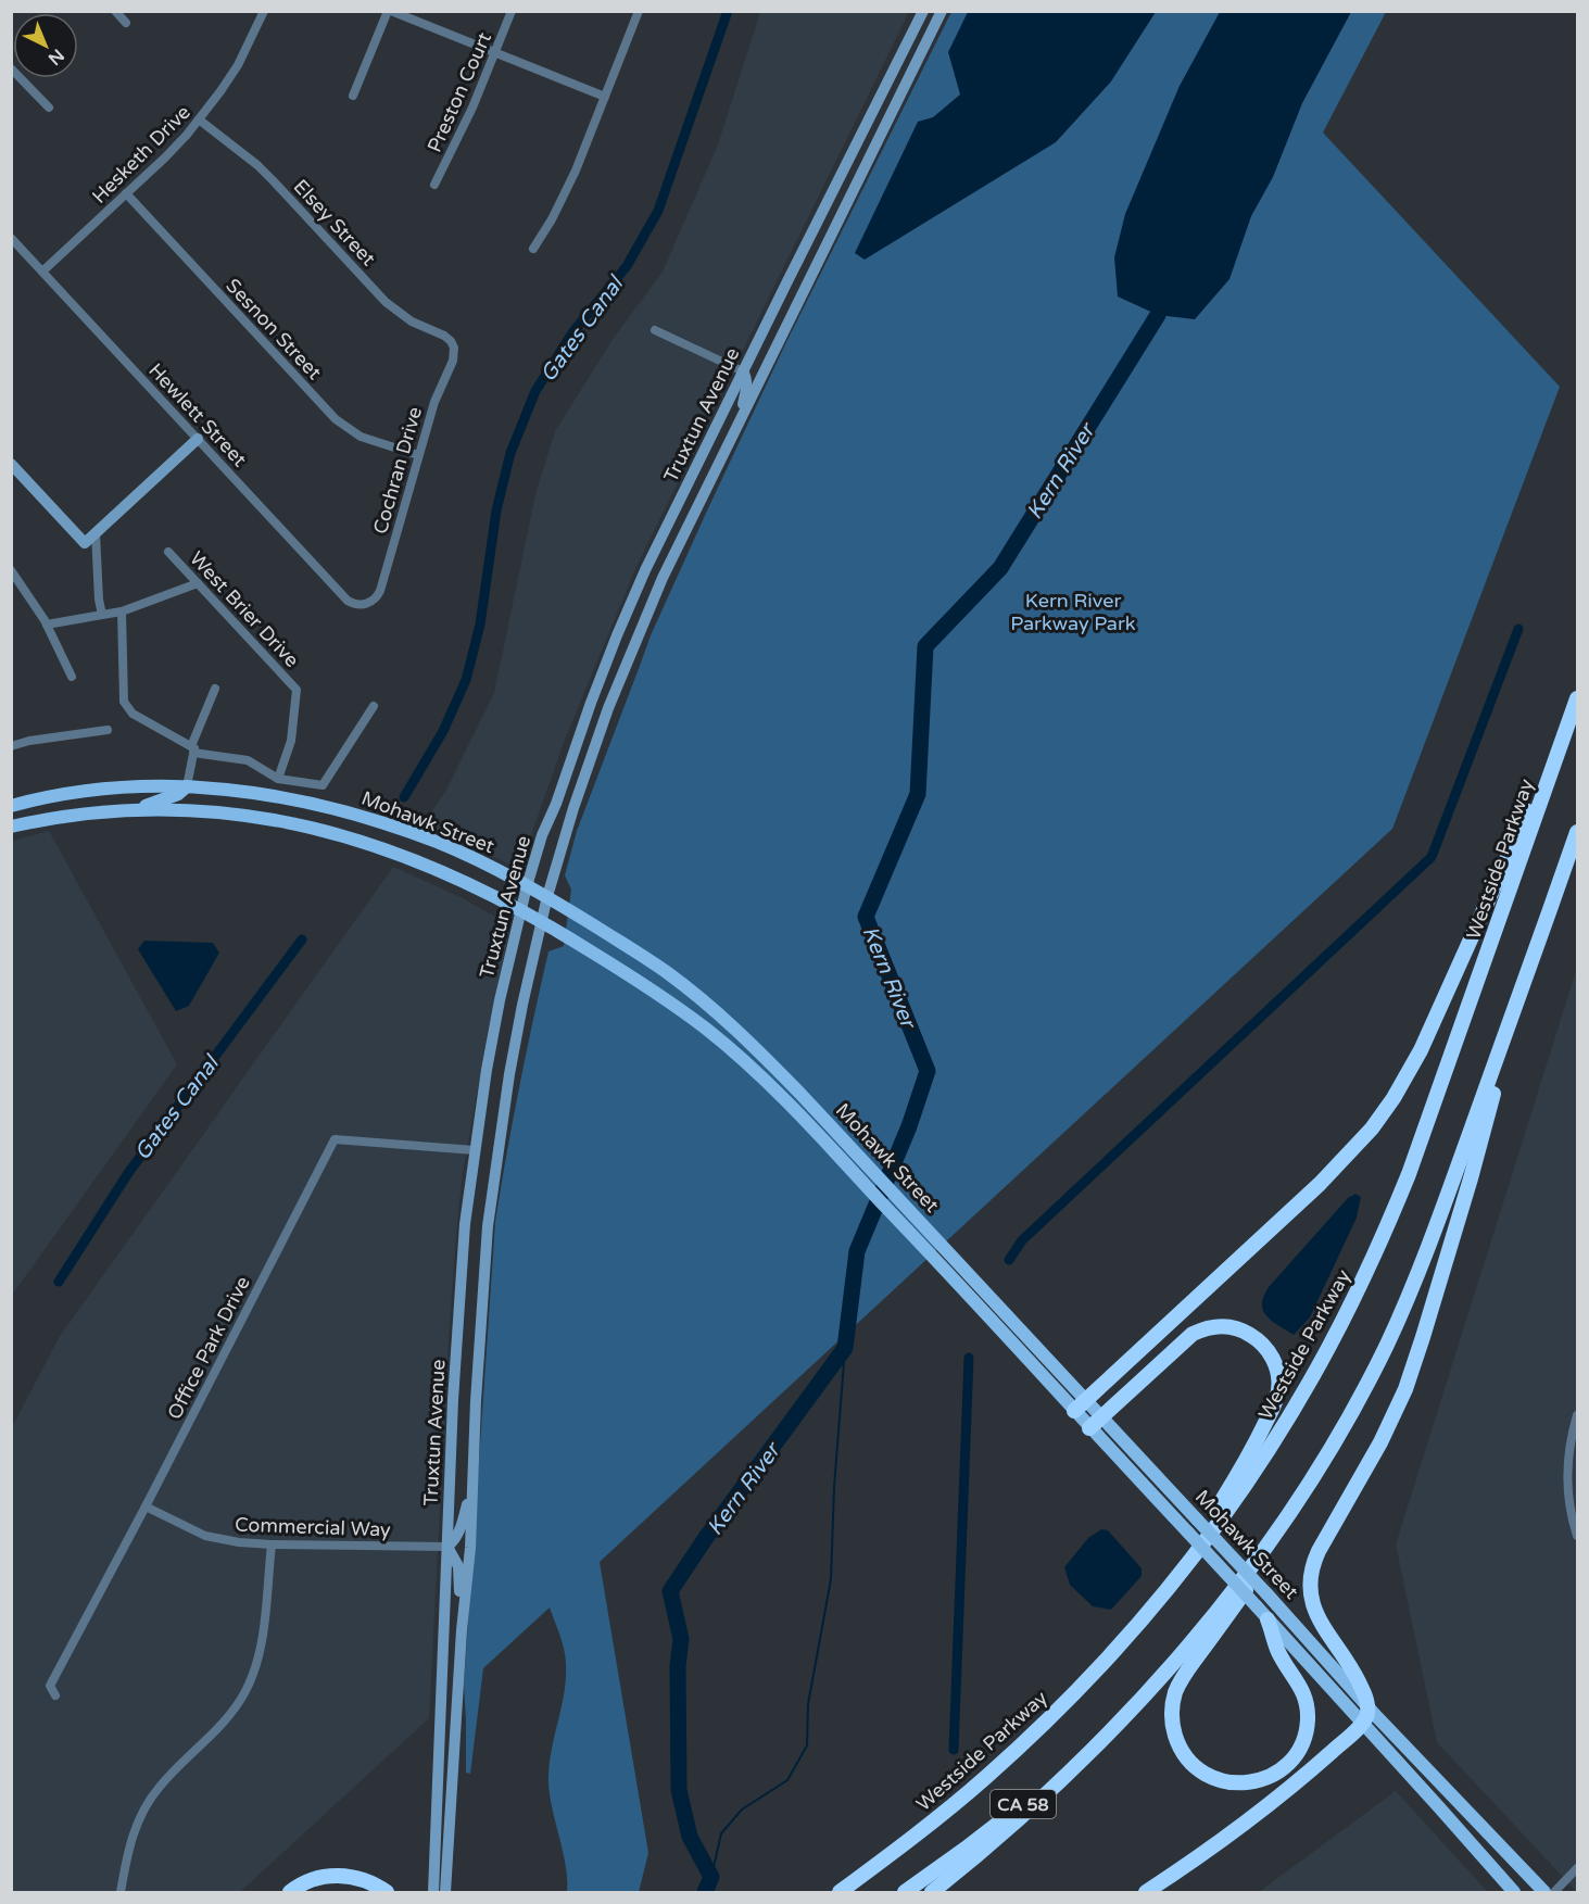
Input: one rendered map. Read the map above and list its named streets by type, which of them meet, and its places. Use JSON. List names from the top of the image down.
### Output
{
  "streets": {
    "highway": ["Westside Parkway", "CA 58"],
    "main road": ["Truxtun Avenue", "Mohawk Street"],
    "street": [
      "Preston Court",
      "Hesketh Drive",
      "Elsey Street",
      "Sesnon Street",
      "Hewlett Street",
      "Cochran Drive",
      "West Brier Drive",
      "Office Park Drive",
      "Commercial Way"
    ]
  },
  "crossings": [
    ["Hesketh Drive", "Elsey Street"],
    ["Hesketh Drive", "Sesnon Street"],
    ["Hesketh Drive", "Hewlett Street"],
    ["Elsey Street", "Cochran Drive"],
    ["Sesnon Street", "Cochran Drive"],
    ["Hewlett Street", "Cochran Drive"],
    ["Truxtun Avenue", "Mohawk Street"],
    ["Truxtun Avenue", "Office Park Drive"],
    ["Truxtun Avenue", "Commercial Way"],
    ["Office Park Drive", "Commercial Way"]
  ],
  "water": ["Gates Canal", "Kern River"],
  "parks": ["Kern River Parkway Park"],
  "north": "bottom right"
}
